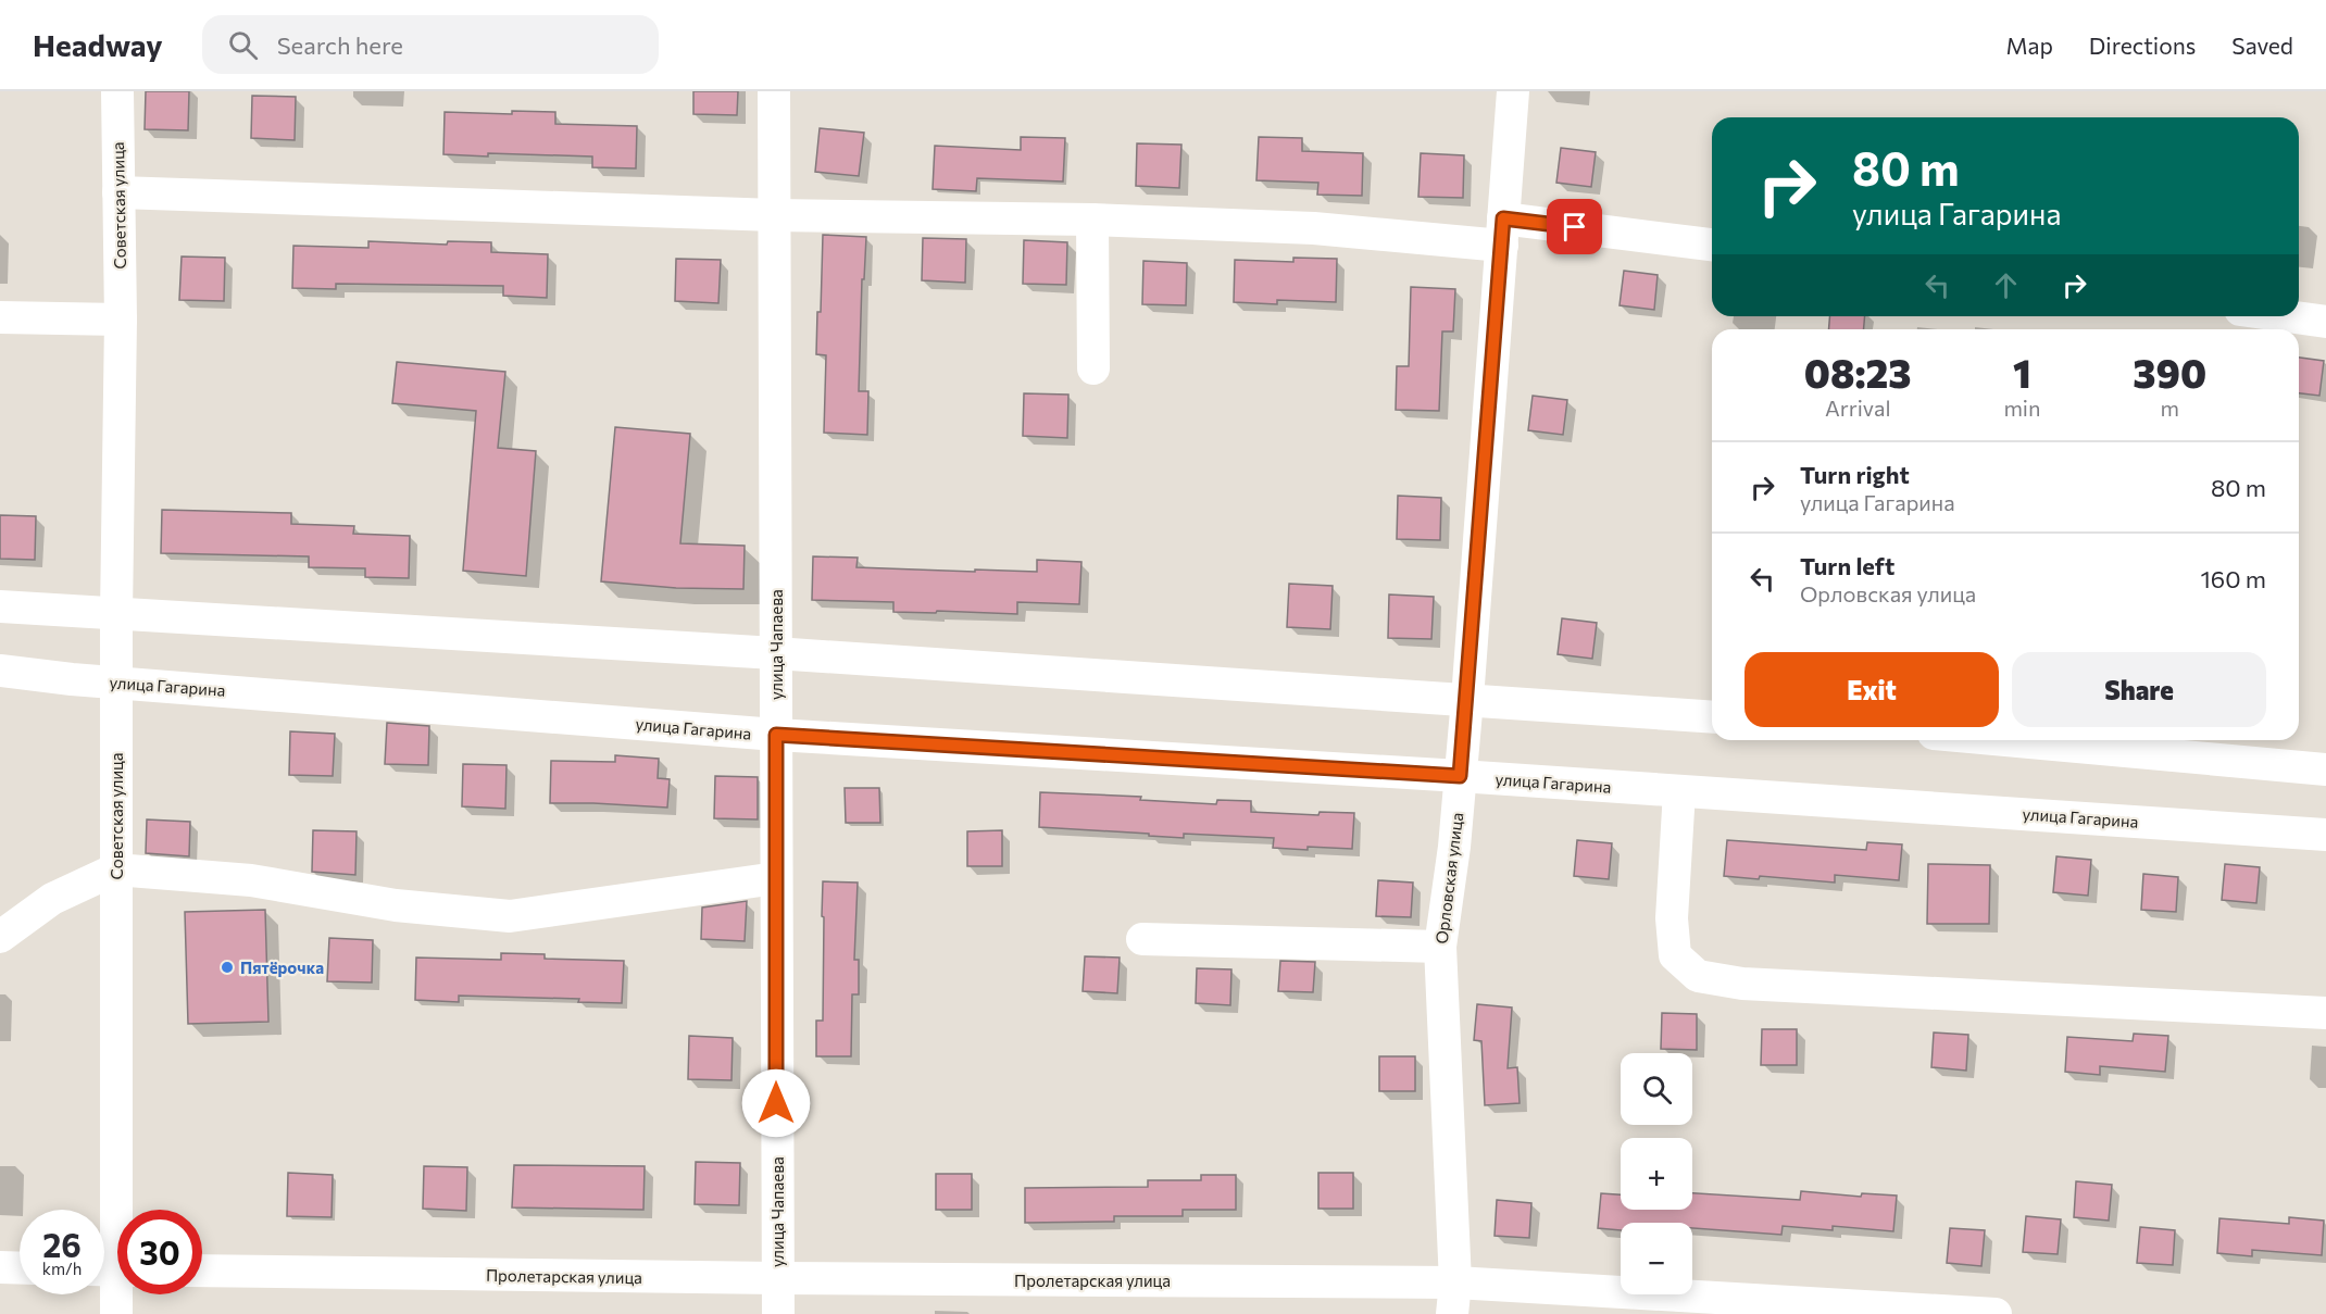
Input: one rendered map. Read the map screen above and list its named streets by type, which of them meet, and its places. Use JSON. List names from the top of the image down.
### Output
{
  "streets": {
    "street": [
      "Советская улица",
      "улица Чапаева",
      "улица Гагарина",
      "Орловская улица",
      "Пролетарская улица"
    ]
  },
  "crossings": [
    ["Советская улица", "улица Гагарина"],
    ["улица Чапаева", "улица Гагарина"],
    ["улица Чапаева", "Пролетарская улица"],
    ["улица Гагарина", "Орловская улица"],
    ["Орловская улица", "Пролетарская улица"]
  ],
  "places": ["Пятёрочка"],
  "page": {
    "header": "Headway",
    "search": "Search here",
    "nav": ["Map", "Directions", "Saved"],
    "turn": ["80 m", "улица Гагарина"],
    "eta": [
      "08:23",
      "Arrival",
      "1",
      "min",
      "390",
      "m"
    ],
    "list": [
      {
        "name": "Turn right",
        "note": "улица Гагарина",
        "value": "80 m"
      },
      {
        "name": "Turn left",
        "note": "Орловская улица",
        "value": "160 m"
      }
    ],
    "buttons": ["Exit", "Share"],
    "map_buttons": ["+", "−"],
    "speed": "26 km/h",
    "limit": "30"
  }
}
